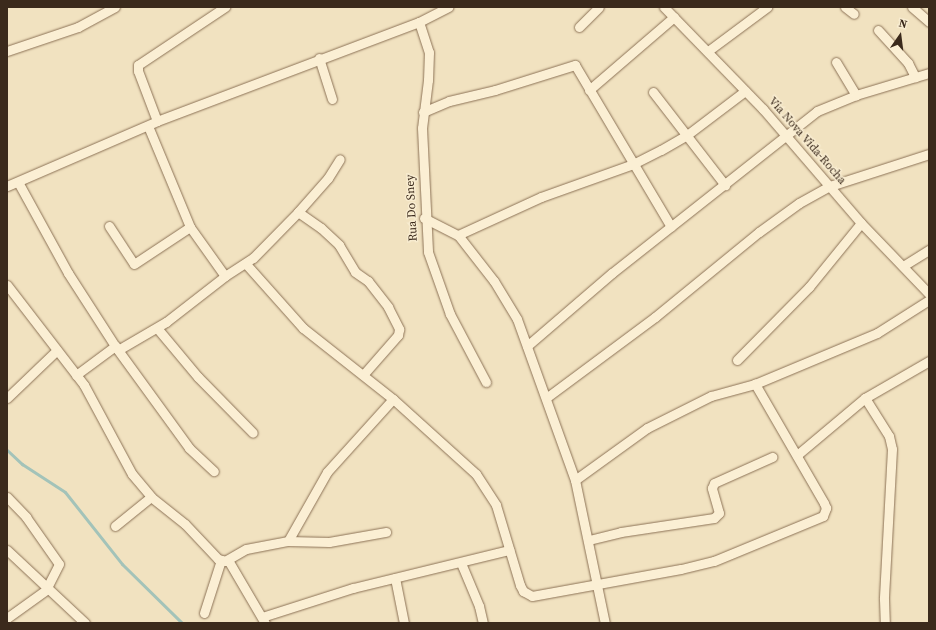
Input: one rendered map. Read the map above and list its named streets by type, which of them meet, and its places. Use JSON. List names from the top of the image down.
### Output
{
  "streets": {
    "street": ["Via Nova Vida-Rocha", "Rua Do Sney"]
  },
  "north": "top"
}
